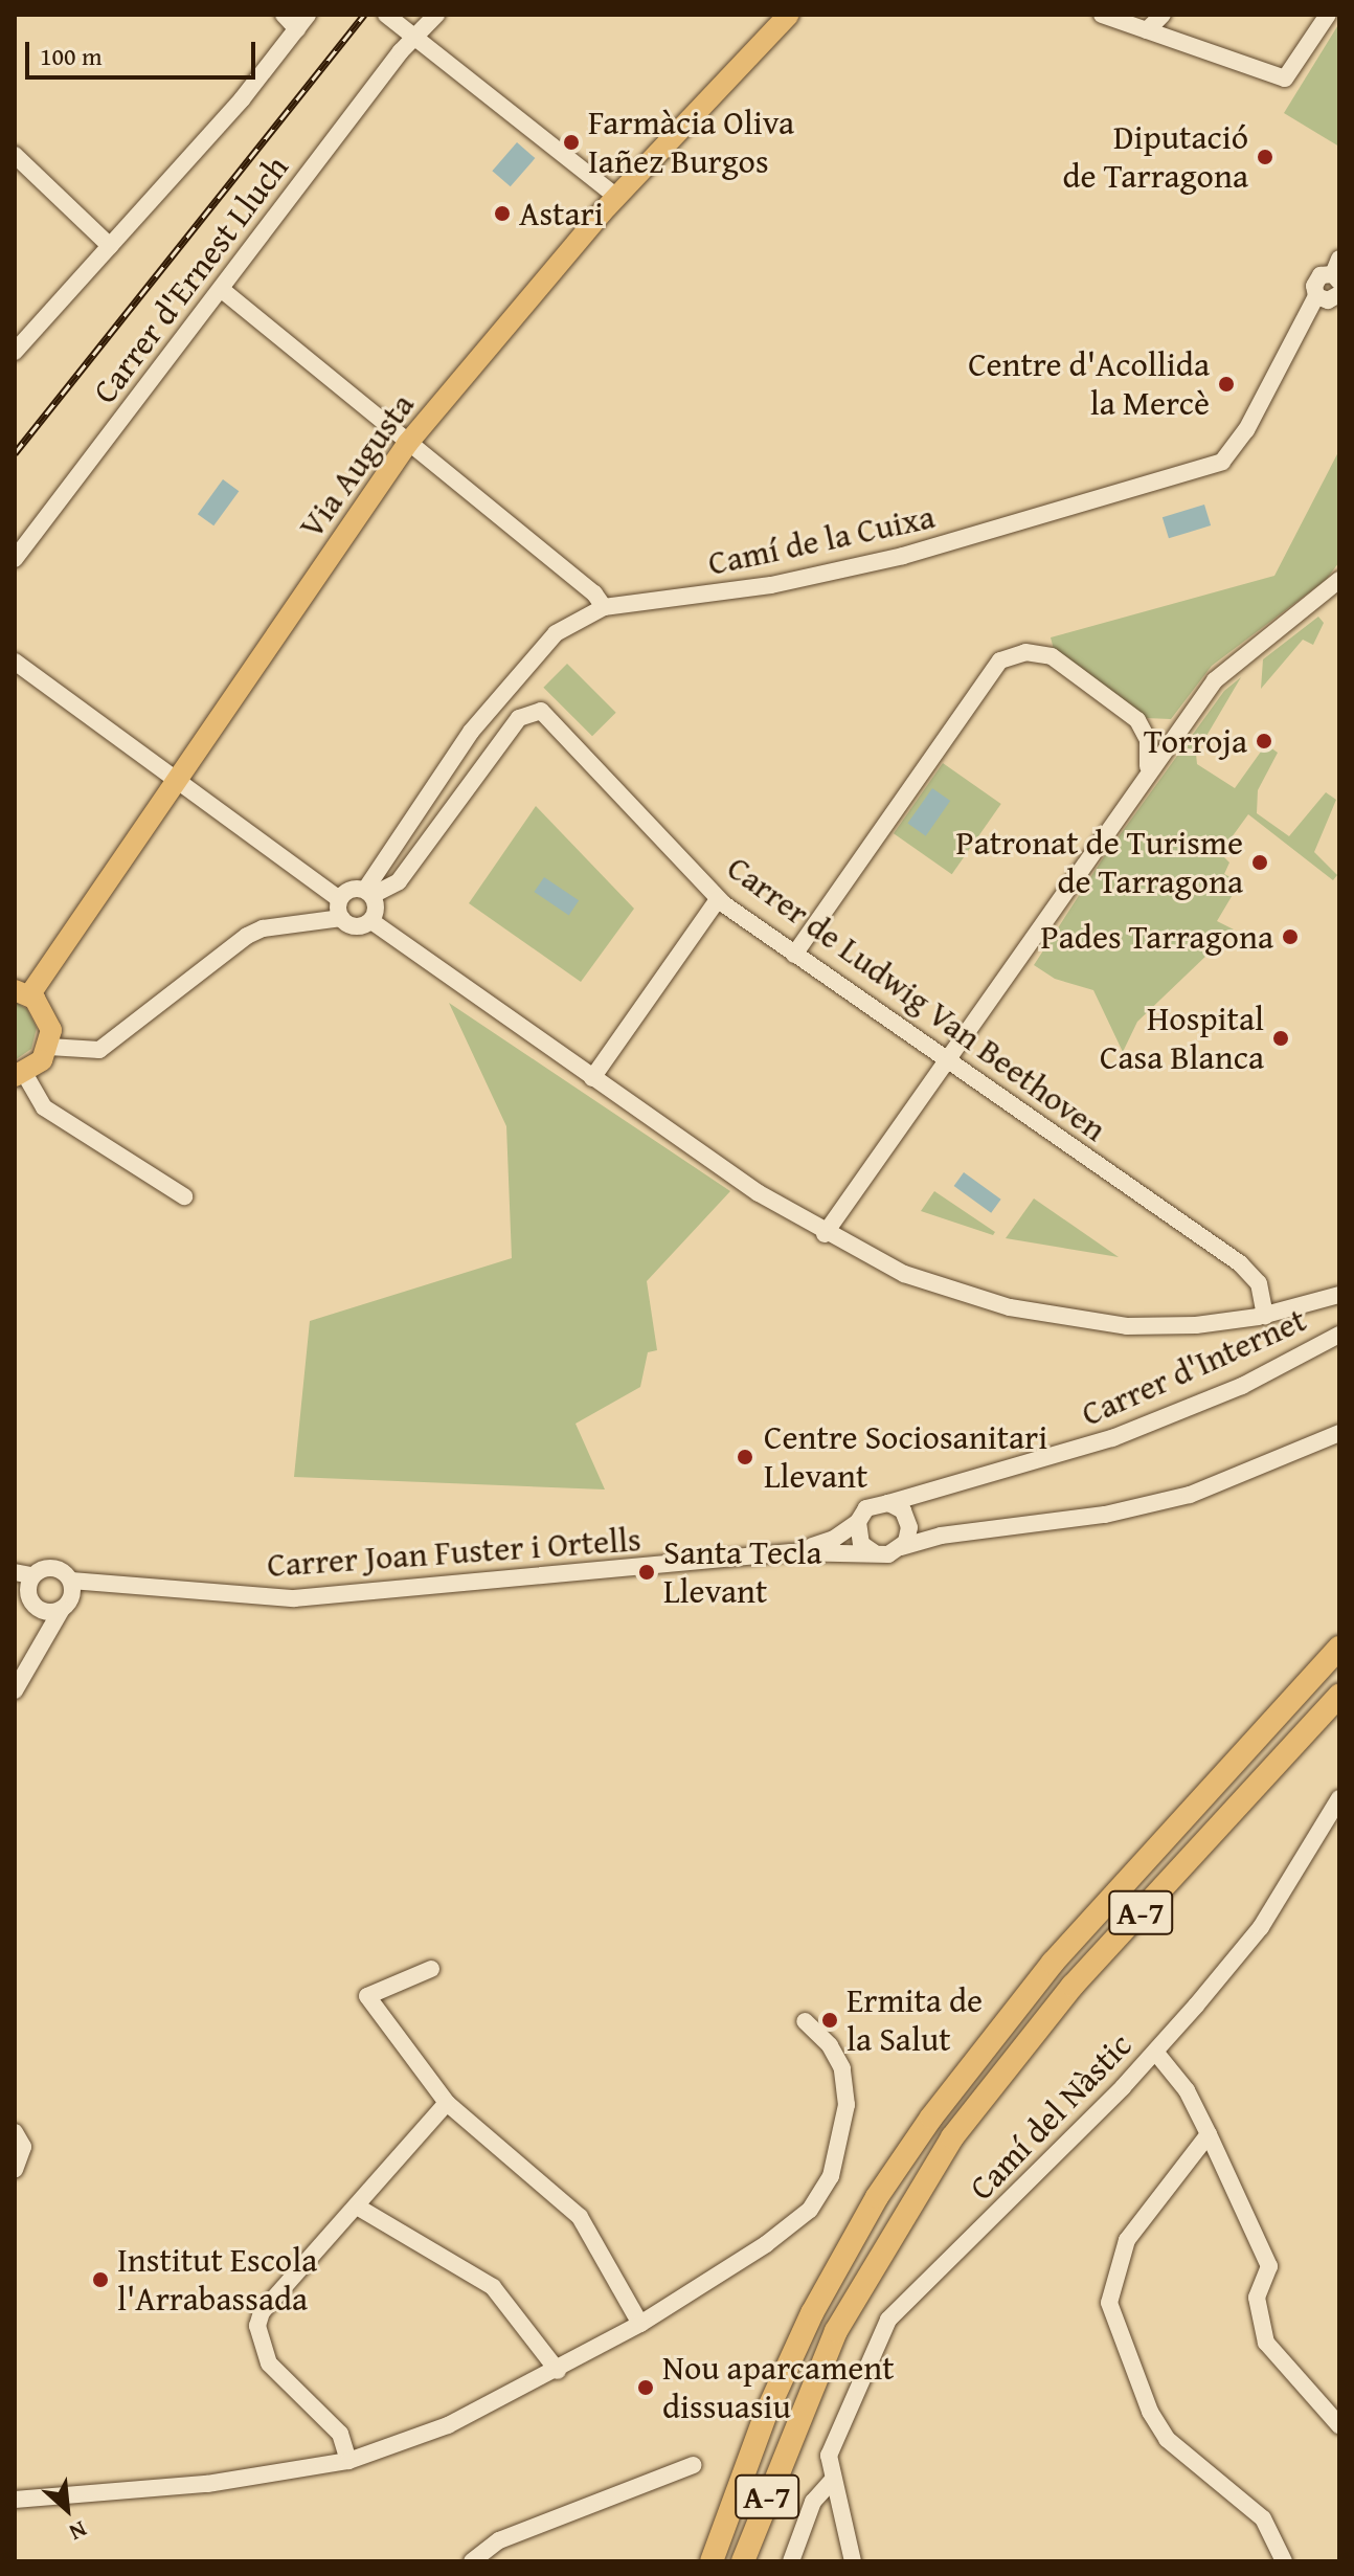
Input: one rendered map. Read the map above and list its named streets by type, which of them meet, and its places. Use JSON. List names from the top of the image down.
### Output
{
  "streets": {
    "highway": ["A-7"],
    "main road": ["Via Augusta"],
    "street": [
      "Carrer d'Ernest Lluch",
      "Camí de la Cuixa",
      "Carrer de Ludwig Van Beethoven",
      "Carrer d'Internet",
      "Carrer Joan Fuster i Ortells",
      "Camí del Nàstic"
    ]
  },
  "crossings": [
    ["Camí de la Cuixa", "Carrer de Ludwig Van Beethoven"],
    ["Carrer d'Internet", "Carrer Joan Fuster i Ortells"]
  ],
  "places": [
    "Farmàcia Oliva Iañez Burgos",
    "Diputació de Tarragona",
    "Astari",
    "Centre d'Acollida la Mercè",
    "Torroja",
    "Patronat de Turisme de Tarragona",
    "Pades Tarragona",
    "Hospital Casa Blanca",
    "Centre Sociosanitari Llevant",
    "Santa Tecla Llevant",
    "Ermita de la Salut",
    "Institut Escola l'Arrabassada",
    "Nou aparcament dissuasiu"
  ],
  "scale_bar": "100 m",
  "north": "bottom right"
}
